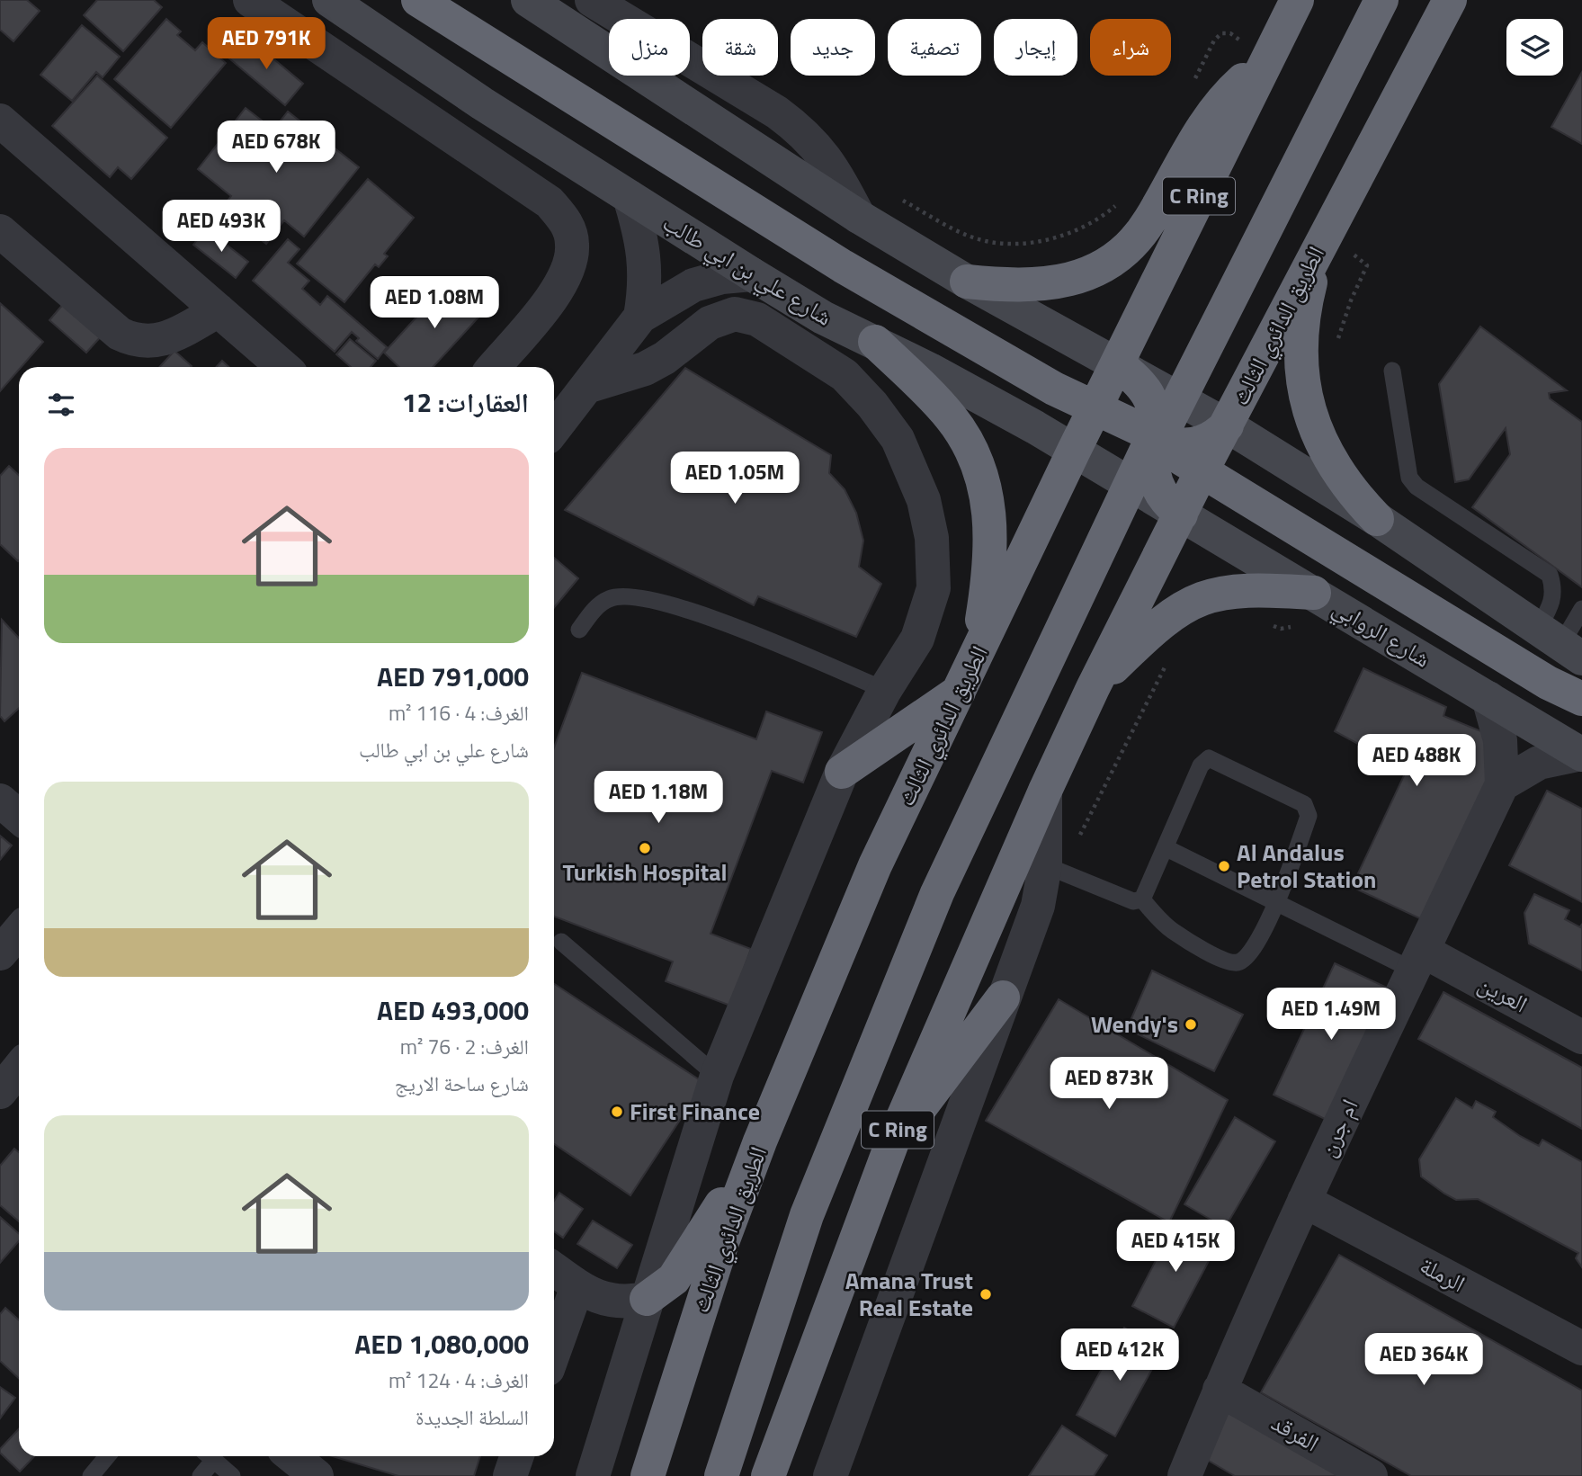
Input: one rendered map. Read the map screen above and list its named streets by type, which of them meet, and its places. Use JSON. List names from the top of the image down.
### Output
{
  "streets": {
    "highway": ["C Ring", "الطريق الدائري الثالث"],
    "main road": ["شارع علي بن ابي طالب", "شارع الروابي"],
    "street": [
      "العرين",
      "ام جرن",
      "الرملة",
      "الفرقد"
    ]
  },
  "crossings": [
    ["شارع علي بن ابي طالب", "الطريق الدائري الثالث"],
    ["شارع علي بن ابي طالب", "شارع الروابي"],
    ["الطريق الدائري الثالث", "شارع الروابي"],
    ["شارع الروابي", "ام جرن"],
    ["العرين", "ام جرن"],
    ["ام جرن", "الرملة"],
    ["ام جرن", "الفرقد"]
  ],
  "places": [
    "Turkish Hospital",
    "Al Andalus Petrol Station",
    "Wendy's",
    "First Finance",
    "Amana Trust Real Estate"
  ],
  "page": {
    "price": [
      "AED 791K",
      "AED 678K",
      "AED 493K",
      "AED 1.08M",
      "AED 1.05M",
      "AED 488K",
      "AED 1.18M",
      "AED 1.49M",
      "AED 873K",
      "AED 415K",
      "AED 412K",
      "AED 364K"
    ],
    "chip": [
      "شراء",
      "إيجار",
      "تصفية",
      "جديد",
      "شقة",
      "منزل"
    ],
    "heading": "العقارات: 12",
    "list": [
      {
        "name": "AED 791,000",
        "note": "الغرف: 4 · 116 m² · شارع علي بن ابي طالب"
      },
      {
        "name": "AED 493,000",
        "note": "الغرف: 2 · 76 m² · شارع ساحة الاريج"
      },
      {
        "name": "AED 1,080,000",
        "note": "الغرف: 4 · 124 m² · السلطة الجديدة"
      }
    ]
  }
}
